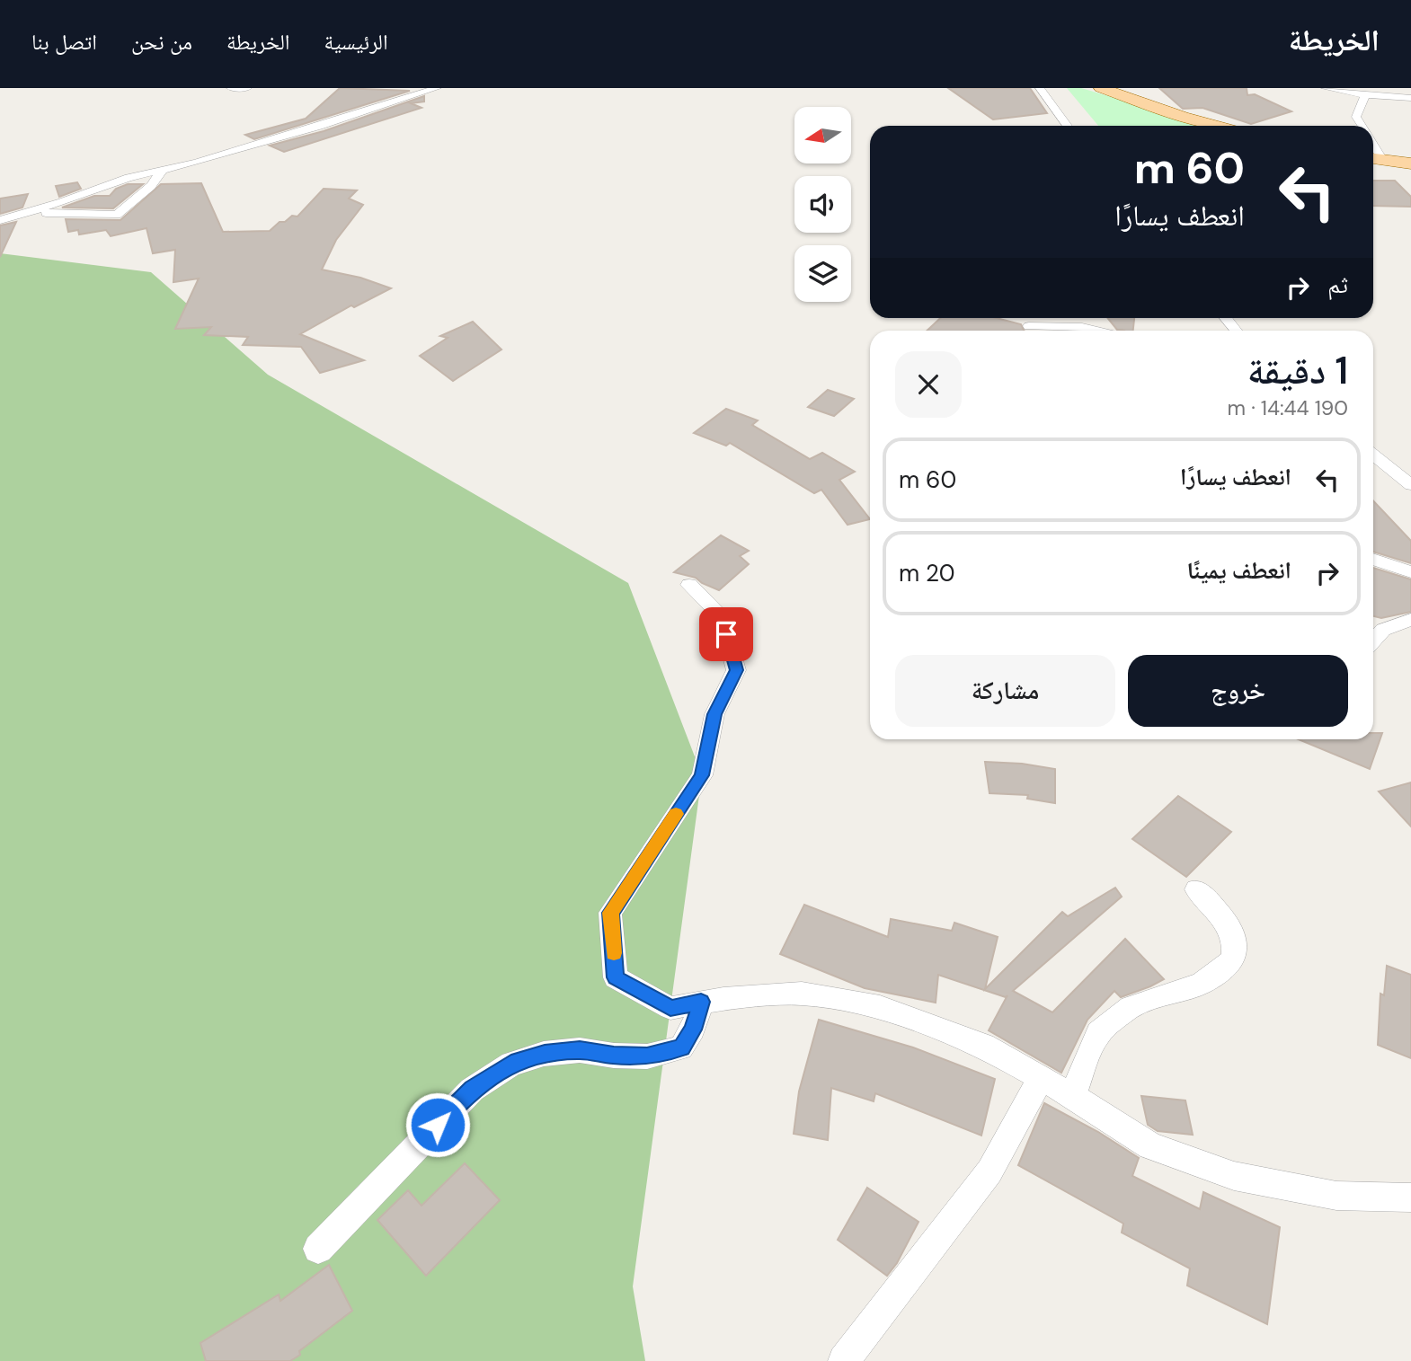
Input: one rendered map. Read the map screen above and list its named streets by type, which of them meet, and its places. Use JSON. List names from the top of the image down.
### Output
{
  "north": "left",
  "page": {
    "header": "الخريطة",
    "nav": [
      "الرئيسية",
      "الخريطة",
      "من نحن",
      "اتصل بنا"
    ],
    "turn": ["60 m", "انعطف يسارًا"],
    "then": "ثم",
    "heading": ["1 دقيقة", "190 m · 14:44"],
    "list": [
      {
        "name": "انعطف يسارًا",
        "value": "60 m"
      },
      {
        "name": "انعطف يمينًا",
        "value": "20 m"
      }
    ],
    "buttons": ["خروج", "مشاركة"]
  }
}
